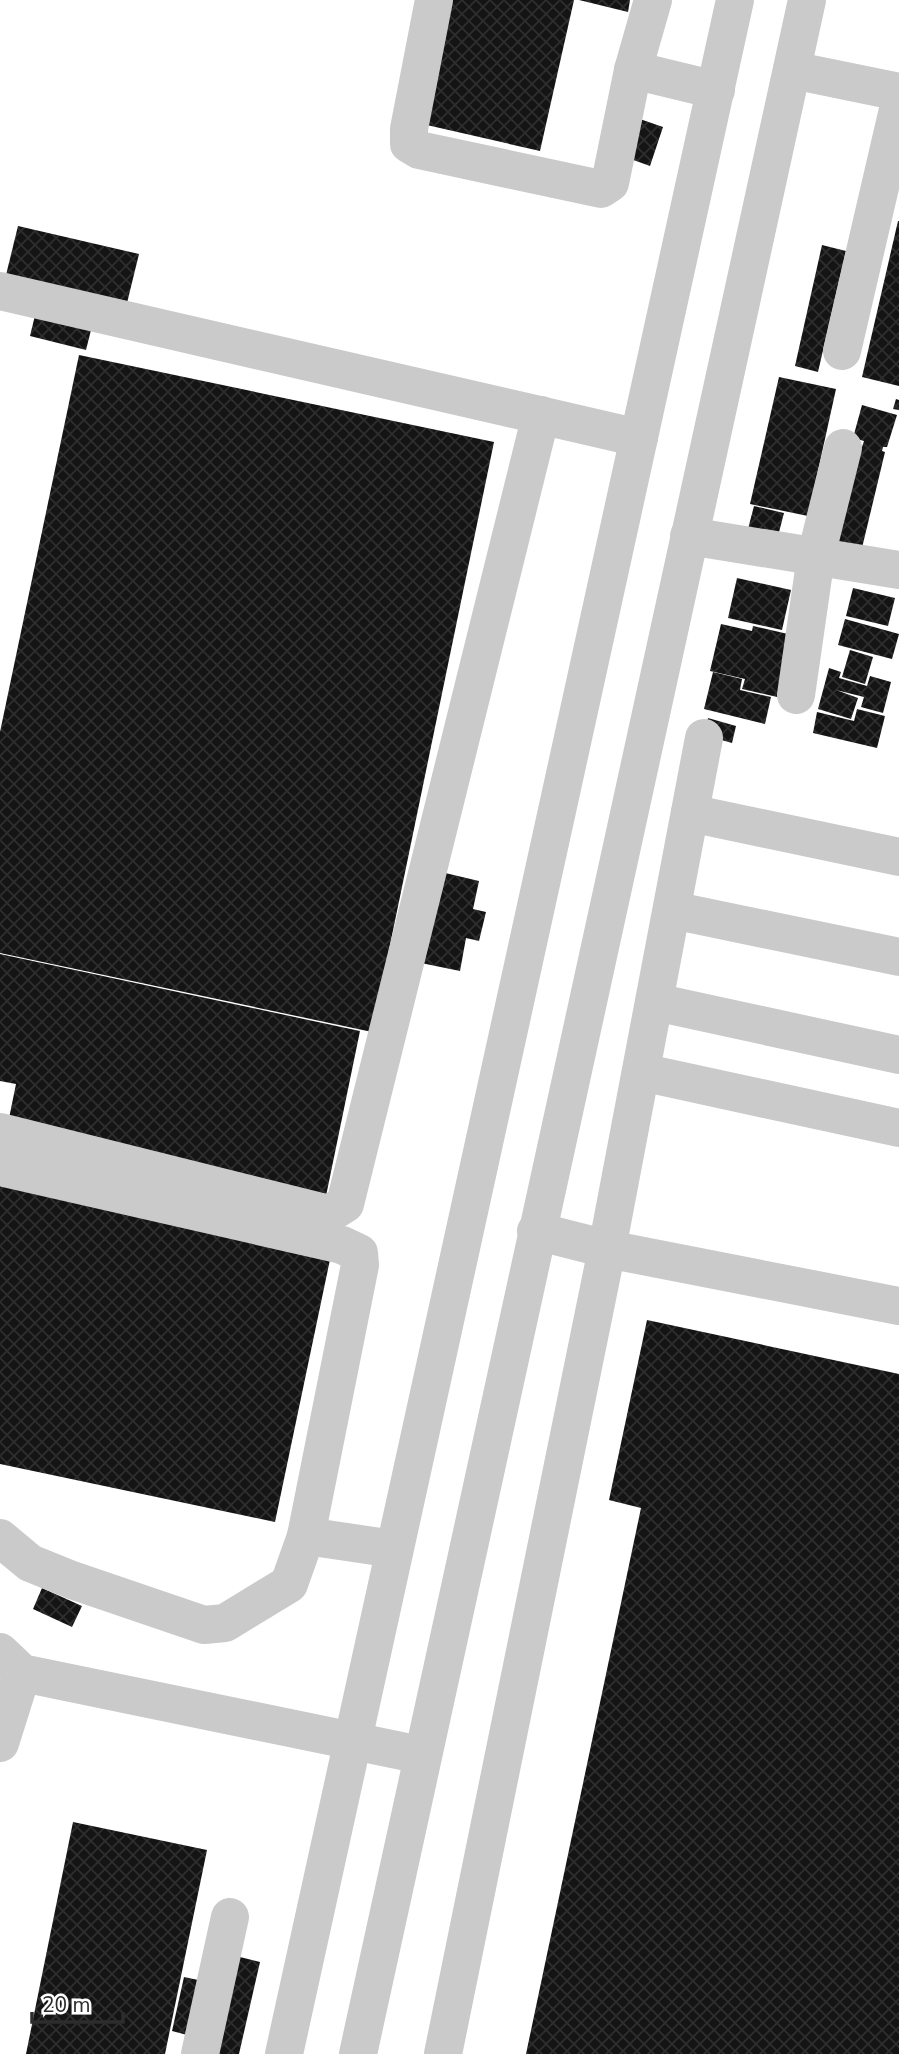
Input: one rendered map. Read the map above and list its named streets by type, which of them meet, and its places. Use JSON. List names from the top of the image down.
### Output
{
  "scale_bar": "20 m"
}
